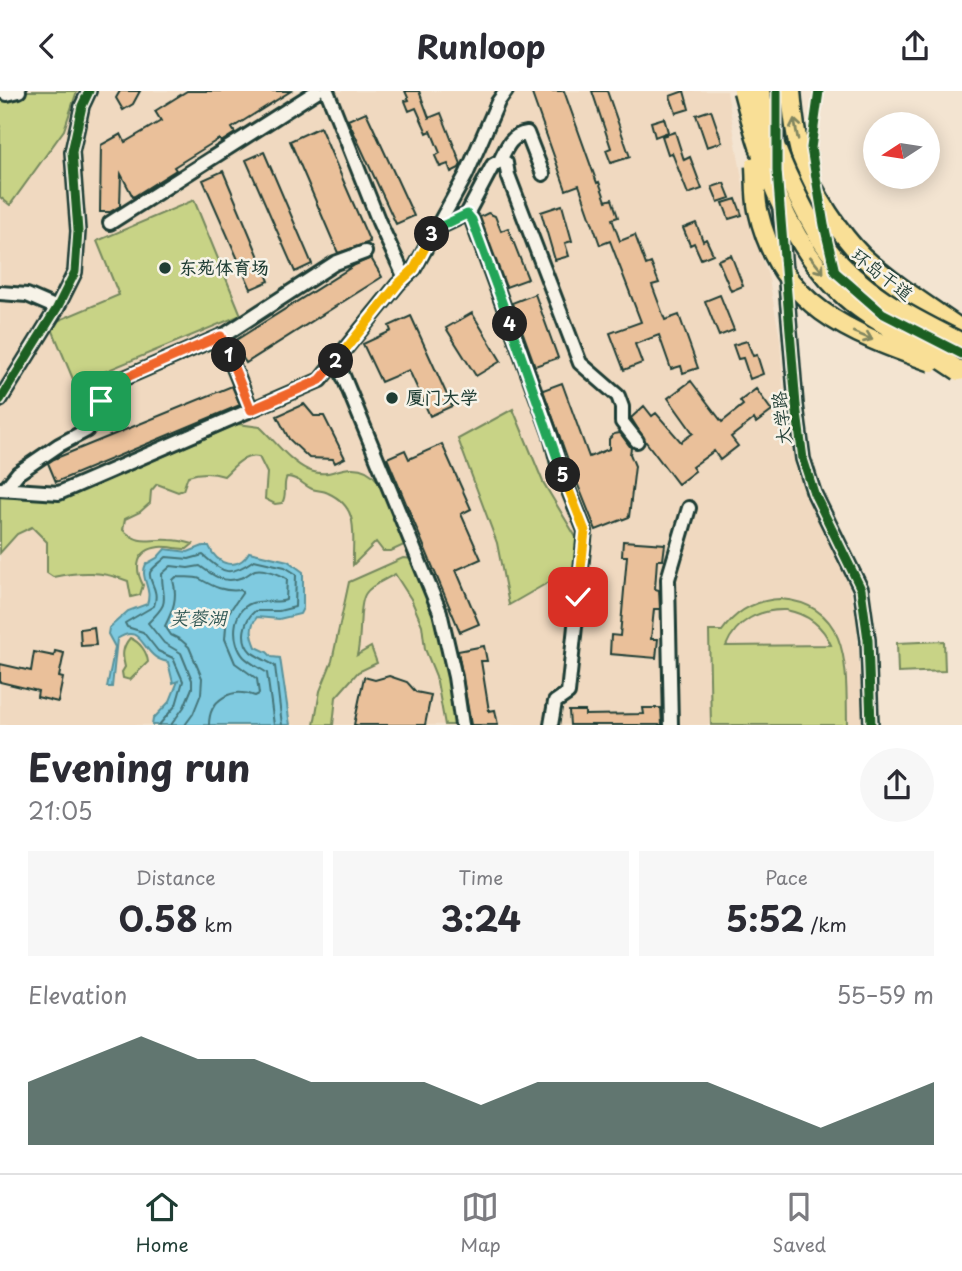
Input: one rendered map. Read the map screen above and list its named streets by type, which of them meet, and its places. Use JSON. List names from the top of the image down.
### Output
{
  "streets": {
    "highway": ["环岛干道"],
    "street": ["大学路"]
  },
  "crossings": [
    ["环岛干道", "大学路"]
  ],
  "water": ["芙蓉湖"],
  "places": ["东苑体育场", "厦门大学"],
  "north": "left",
  "page": {
    "header": "Runloop",
    "pins": [
      "3",
      "4",
      "1",
      "2",
      "5"
    ],
    "heading": ["Evening run", "21:05"],
    "stats": [
      ["Distance", "0.58 km"],
      ["Time", "3:24"],
      ["Pace", "5:52 /km"]
    ],
    "chart": ["Elevation", "55–59 m"],
    "tabs": ["Home", "Map", "Saved"]
  }
}
